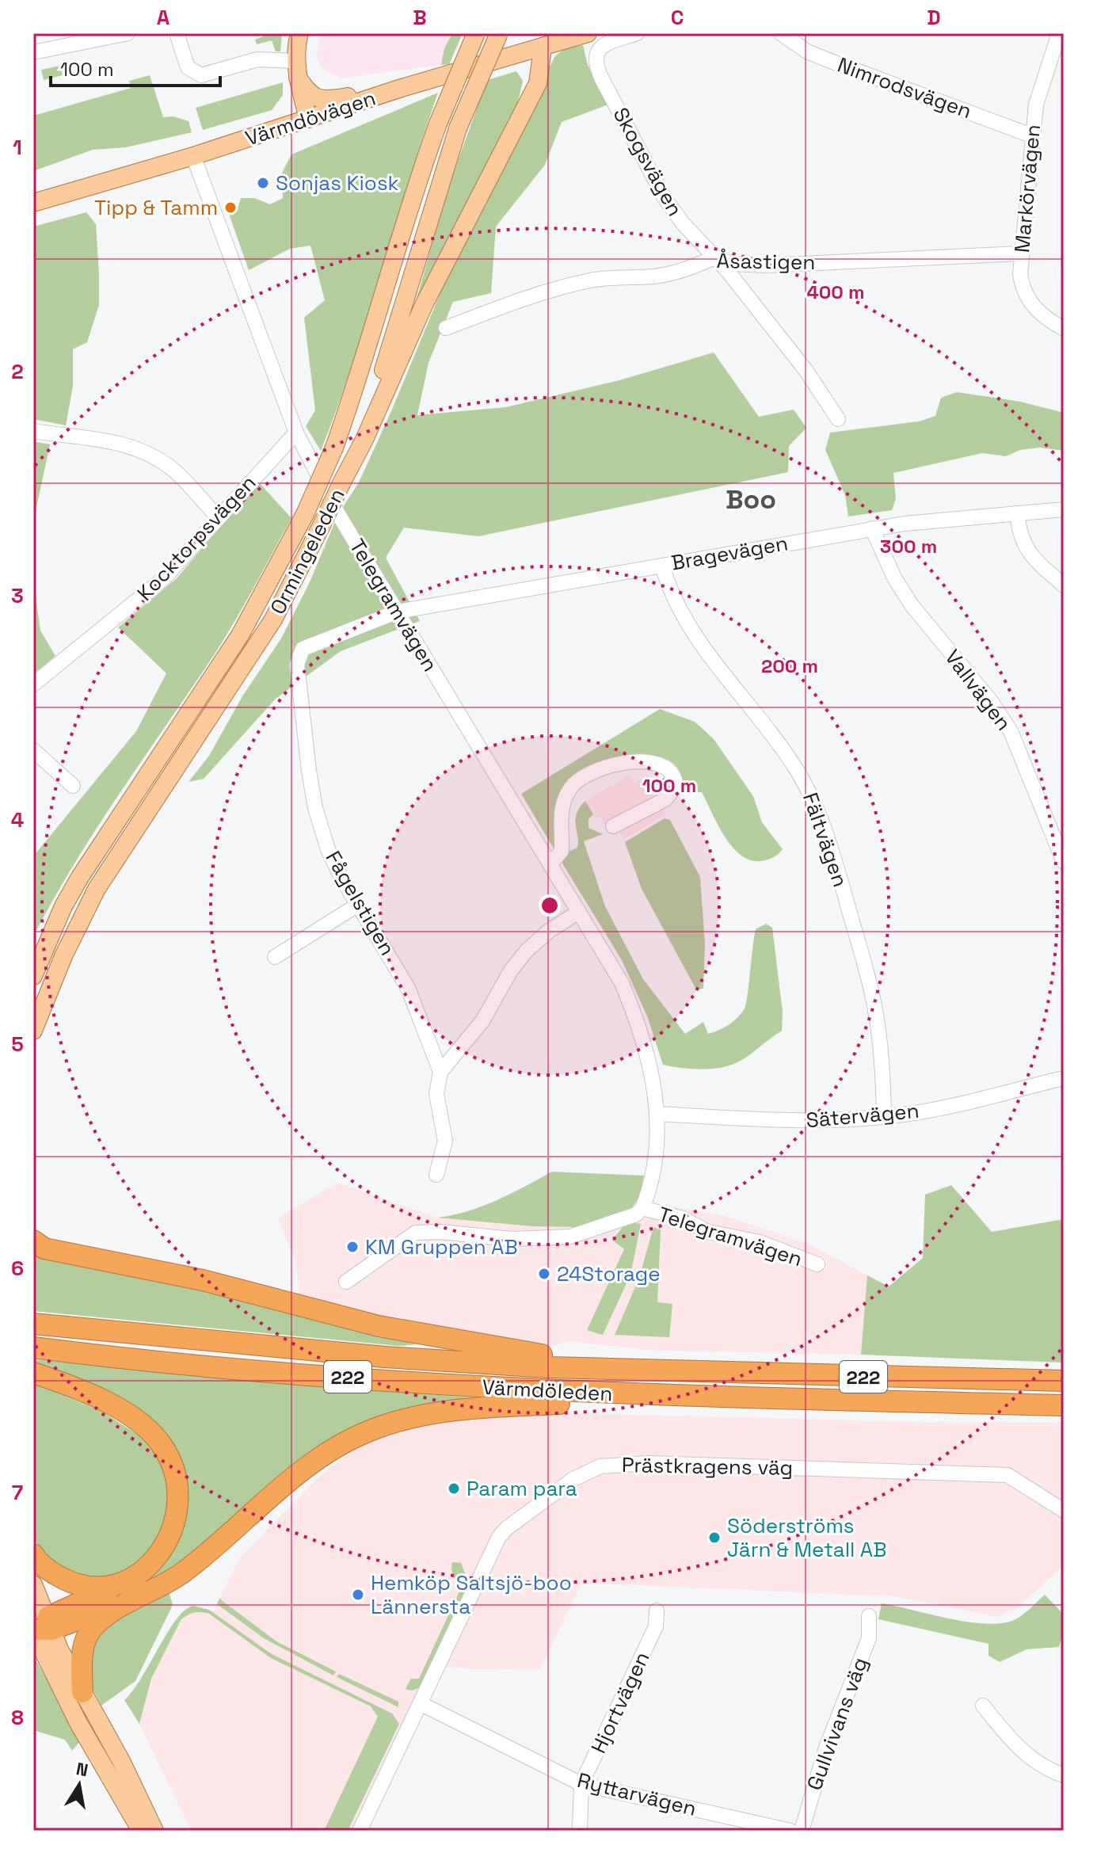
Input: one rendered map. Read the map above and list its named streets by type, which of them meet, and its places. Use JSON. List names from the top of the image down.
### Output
{
  "streets": {
    "highway": ["222", "Värmdöleden"],
    "main road": ["Värmdövägen", "Ormingeleden"],
    "street": [
      "Nimrodsvägen",
      "Skogsvägen",
      "Markörvägen",
      "Åsastigen",
      "Kocktorpsvägen",
      "Bragevägen",
      "Telegramvägen",
      "Vallvägen",
      "Fältvägen",
      "Fågelstigen",
      "Sätervägen",
      "Prästkragens väg",
      "Hjortvägen",
      "Gullvivans väg",
      "Ryttarvägen"
    ]
  },
  "crossings": [
    ["Nimrodsvägen", "Markörvägen"],
    ["Värmdövägen", "Telegramvägen"],
    ["Skogsvägen", "Åsastigen"],
    ["Markörvägen", "Åsastigen"],
    ["Kocktorpsvägen", "Telegramvägen"],
    ["Bragevägen", "Telegramvägen"],
    ["Bragevägen", "Vallvägen"],
    ["Bragevägen", "Fältvägen"],
    ["Bragevägen", "Fågelstigen"],
    ["Telegramvägen", "Fågelstigen"],
    ["Telegramvägen", "Sätervägen"],
    ["Fältvägen", "Sätervägen"],
    ["Prästkragens väg", "Ryttarvägen"],
    ["Hjortvägen", "Ryttarvägen"]
  ],
  "districts": ["Boo"],
  "places": [
    "Sonjas Kiosk",
    "Tipp & Tamm",
    "KM Gruppen AB",
    "24Storage",
    "Param para",
    "Söderströms Järn & Metall AB",
    "Hemköp Saltsjö-boo Lännersta"
  ],
  "scale_bar": "100 m",
  "north": "top",
  "grid": {
    "columns": [
      "A",
      "B",
      "C",
      "D"
    ],
    "rows": [
      "1",
      "2",
      "3",
      "4",
      "5",
      "6",
      "7",
      "8"
    ]
  },
  "rings": [
    "400 m",
    "300 m",
    "200 m",
    "100 m"
  ]
}
